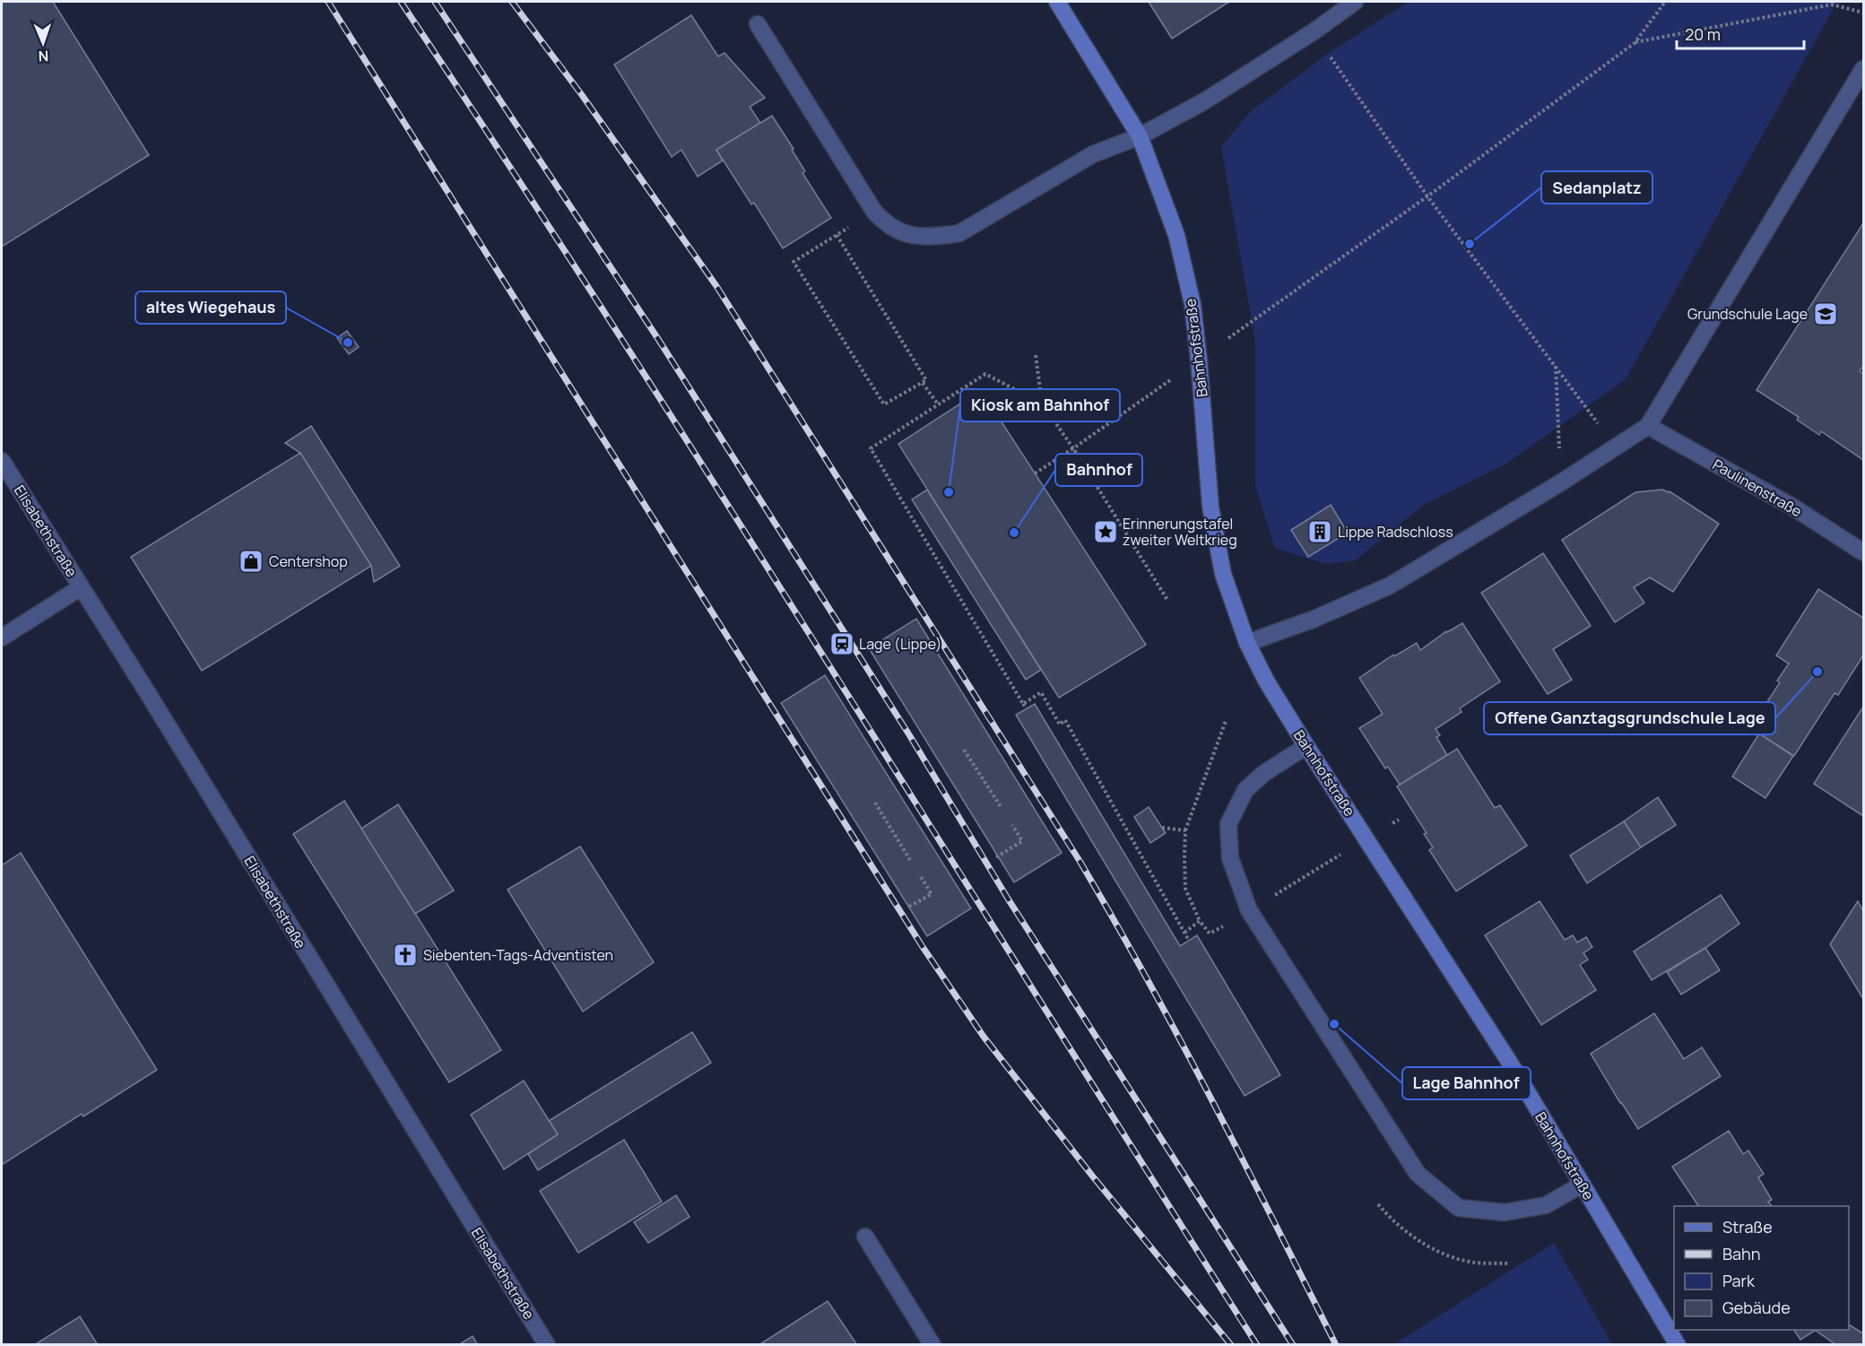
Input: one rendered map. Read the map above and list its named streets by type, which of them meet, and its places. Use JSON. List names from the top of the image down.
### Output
{
  "streets": {
    "main road": ["Bahnhofstraße"],
    "street": ["Paulinenstraße", "Elisabethstraße"]
  },
  "places": {
    "other": [
      "Sedanplatz",
      "altes Wiegehaus",
      "Kiosk am Bahnhof",
      "Bahnhof",
      "Offene Ganztagsgrundschule Lage",
      "Lage Bahnhof"
    ],
    "school or university": ["Grundschule Lage"],
    "place": ["Erinnerungstafel zweiter Weltkrieg"],
    "building": ["Lippe Radschloss"],
    "shop": ["Centershop"],
    "station": ["Lage (Lippe)"],
    "church": ["Siebenten-Tags-Adventisten"]
  },
  "legend": [
    "Straße",
    "Bahn",
    "Park",
    "Gebäude"
  ],
  "scale_bar": "20 m",
  "north": "bottom"
}
